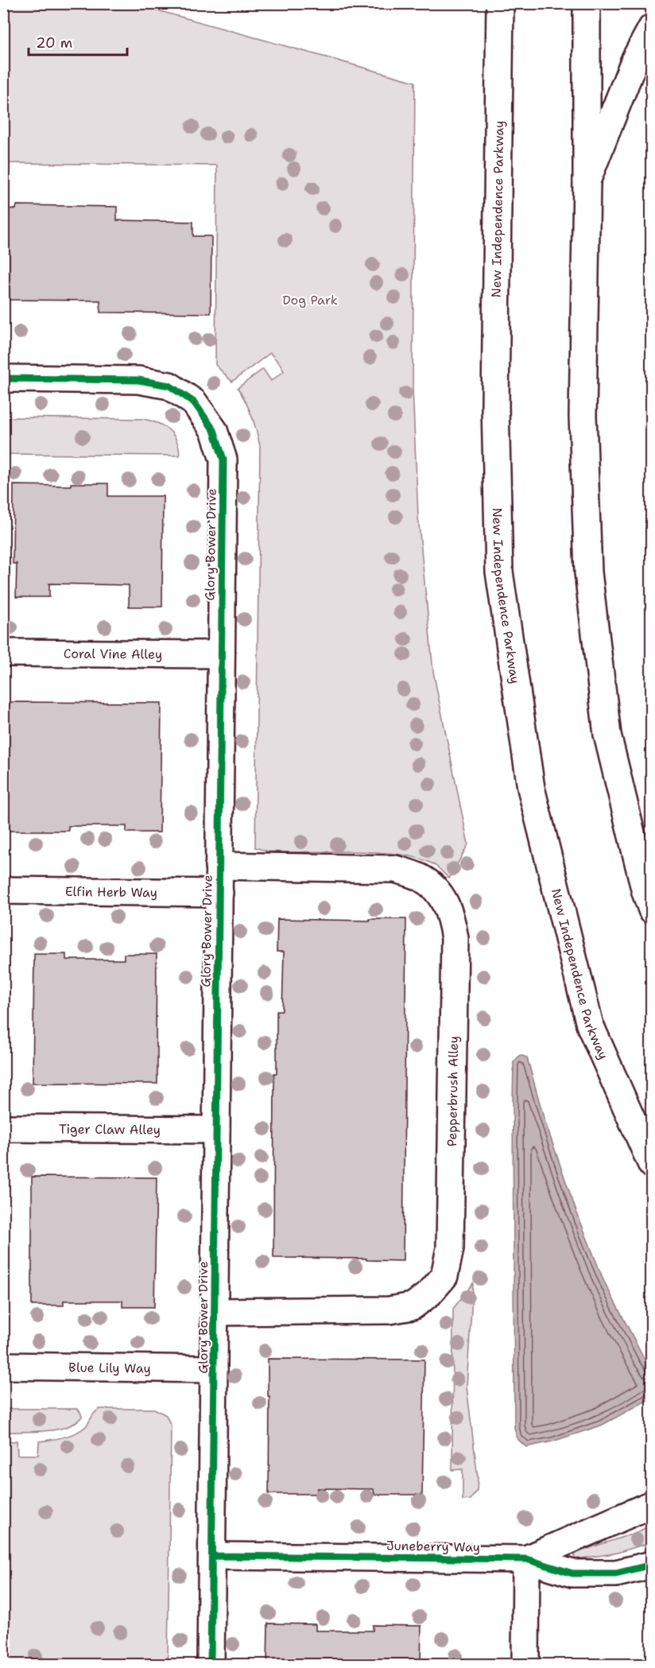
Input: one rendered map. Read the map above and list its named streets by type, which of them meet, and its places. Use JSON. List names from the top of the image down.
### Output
{
  "streets": {
    "main road": [
      "New Independence Parkway",
      "Glory Bower Drive",
      "Coral Vine Alley",
      "Elfin Herb Way",
      "Pepperbrush Alley",
      "Tiger Claw Alley",
      "Blue Lily Way",
      "Juneberry Way"
    ]
  },
  "crossings": [
    ["Glory Bower Drive", "Coral Vine Alley"],
    ["Glory Bower Drive", "Elfin Herb Way"],
    ["Glory Bower Drive", "Pepperbrush Alley"],
    ["Glory Bower Drive", "Tiger Claw Alley"],
    ["Glory Bower Drive", "Blue Lily Way"],
    ["Glory Bower Drive", "Juneberry Way"]
  ],
  "parks": ["Dog Park"],
  "scale_bar": "20 m"
}
